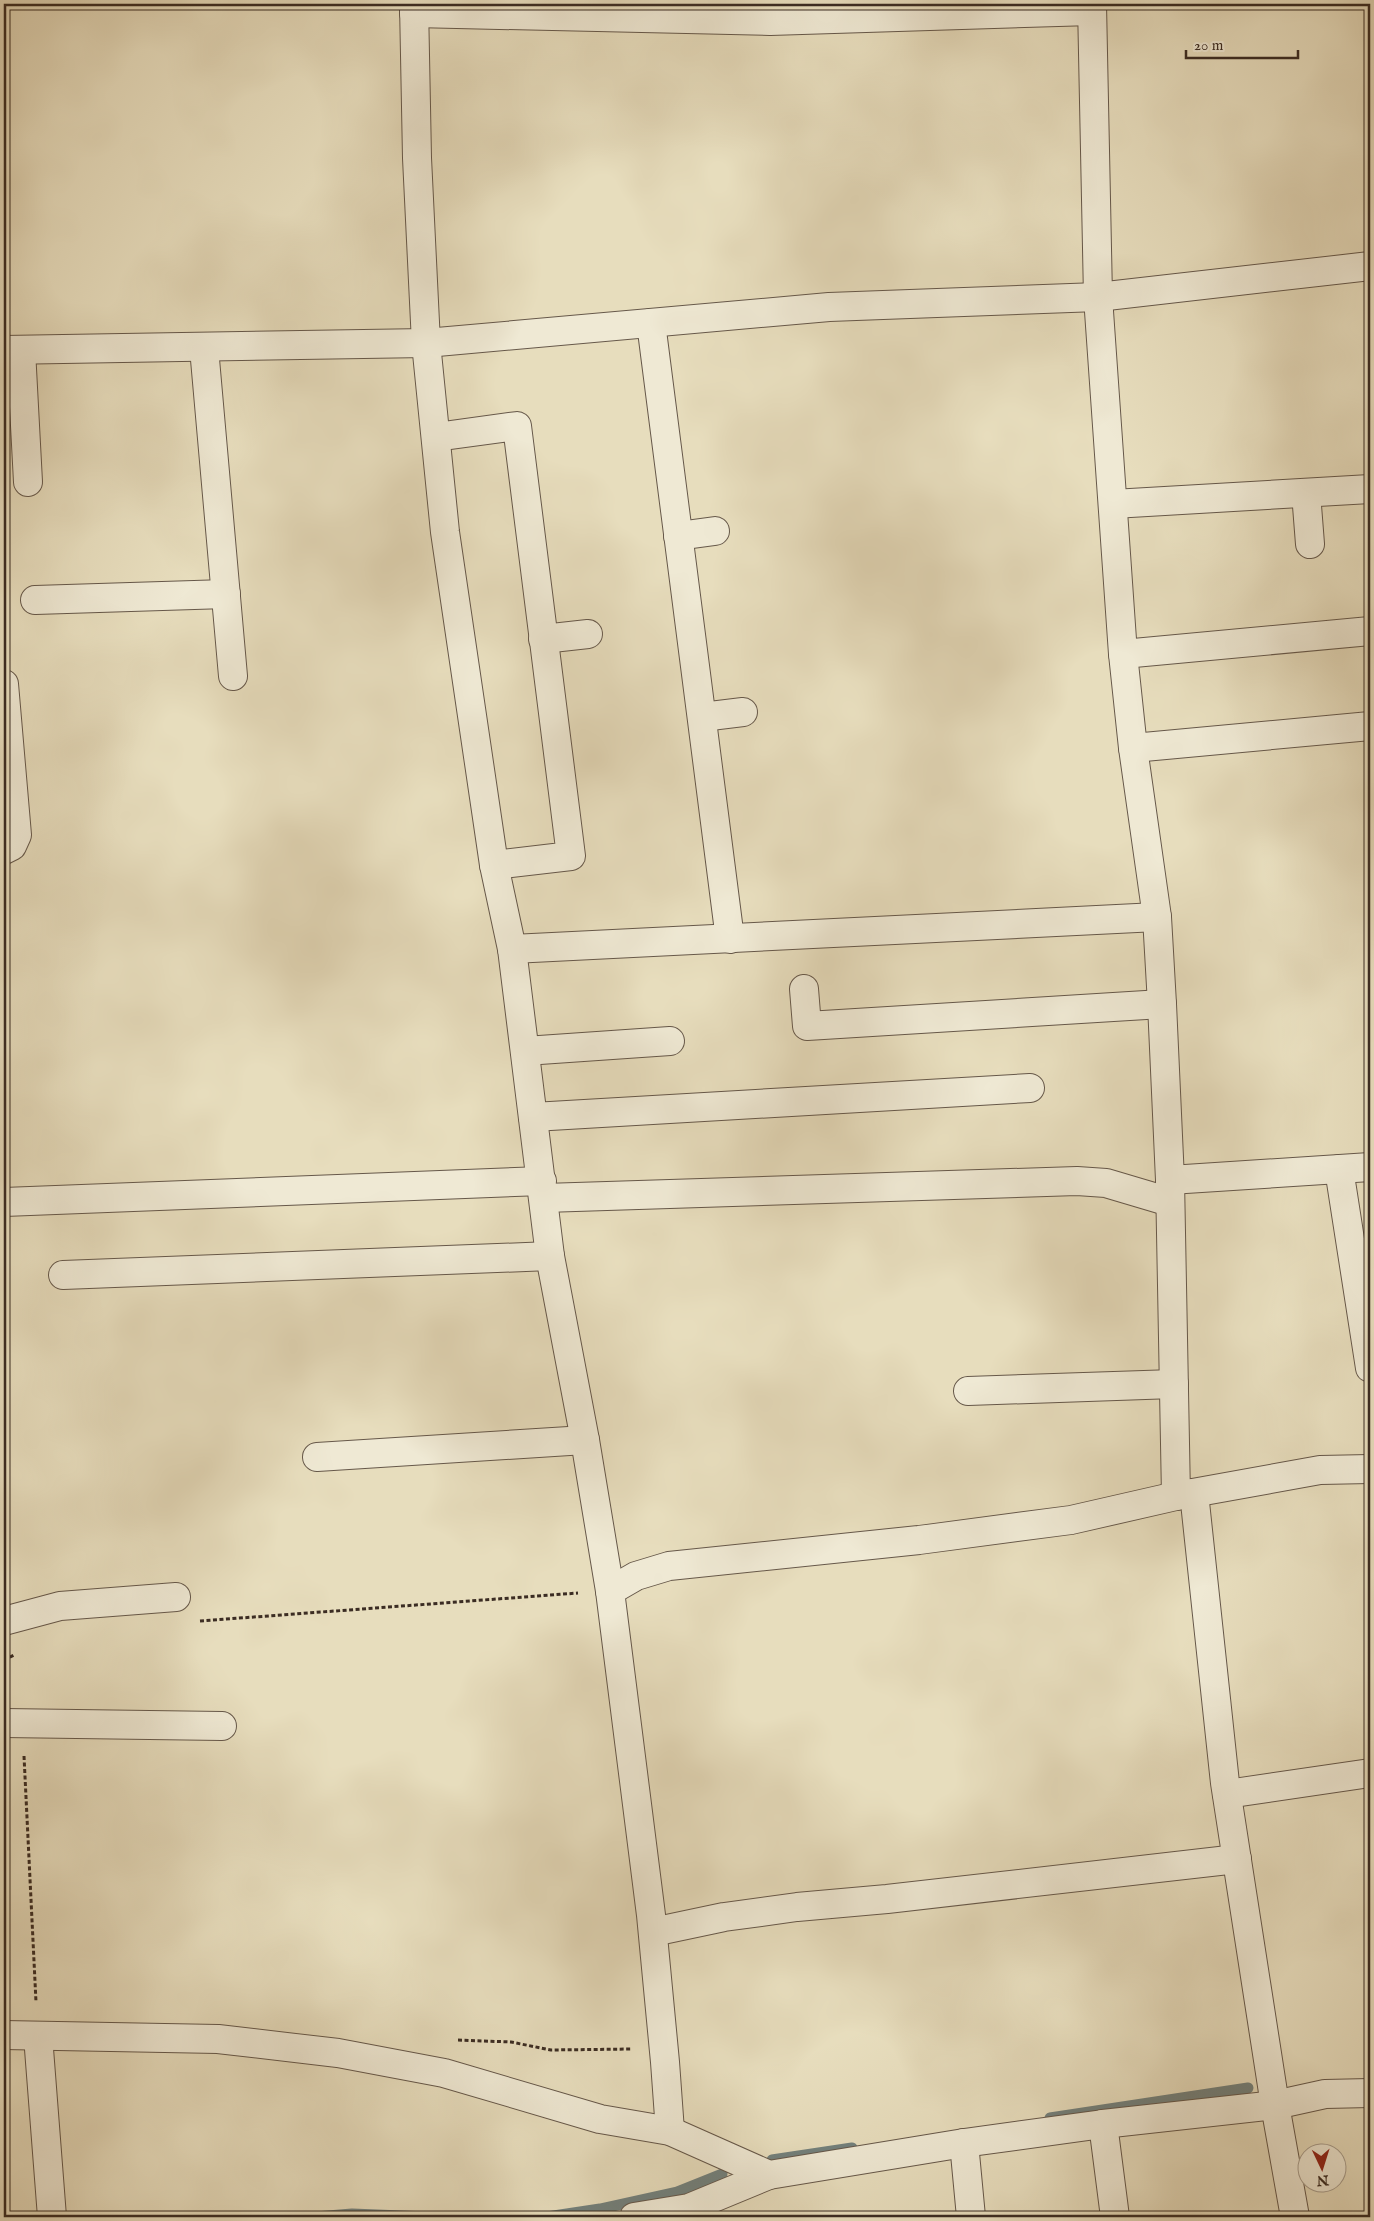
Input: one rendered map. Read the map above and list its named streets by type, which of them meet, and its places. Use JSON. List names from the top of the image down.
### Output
{
  "scale_bar": "20 m",
  "north": "bottom"
}
